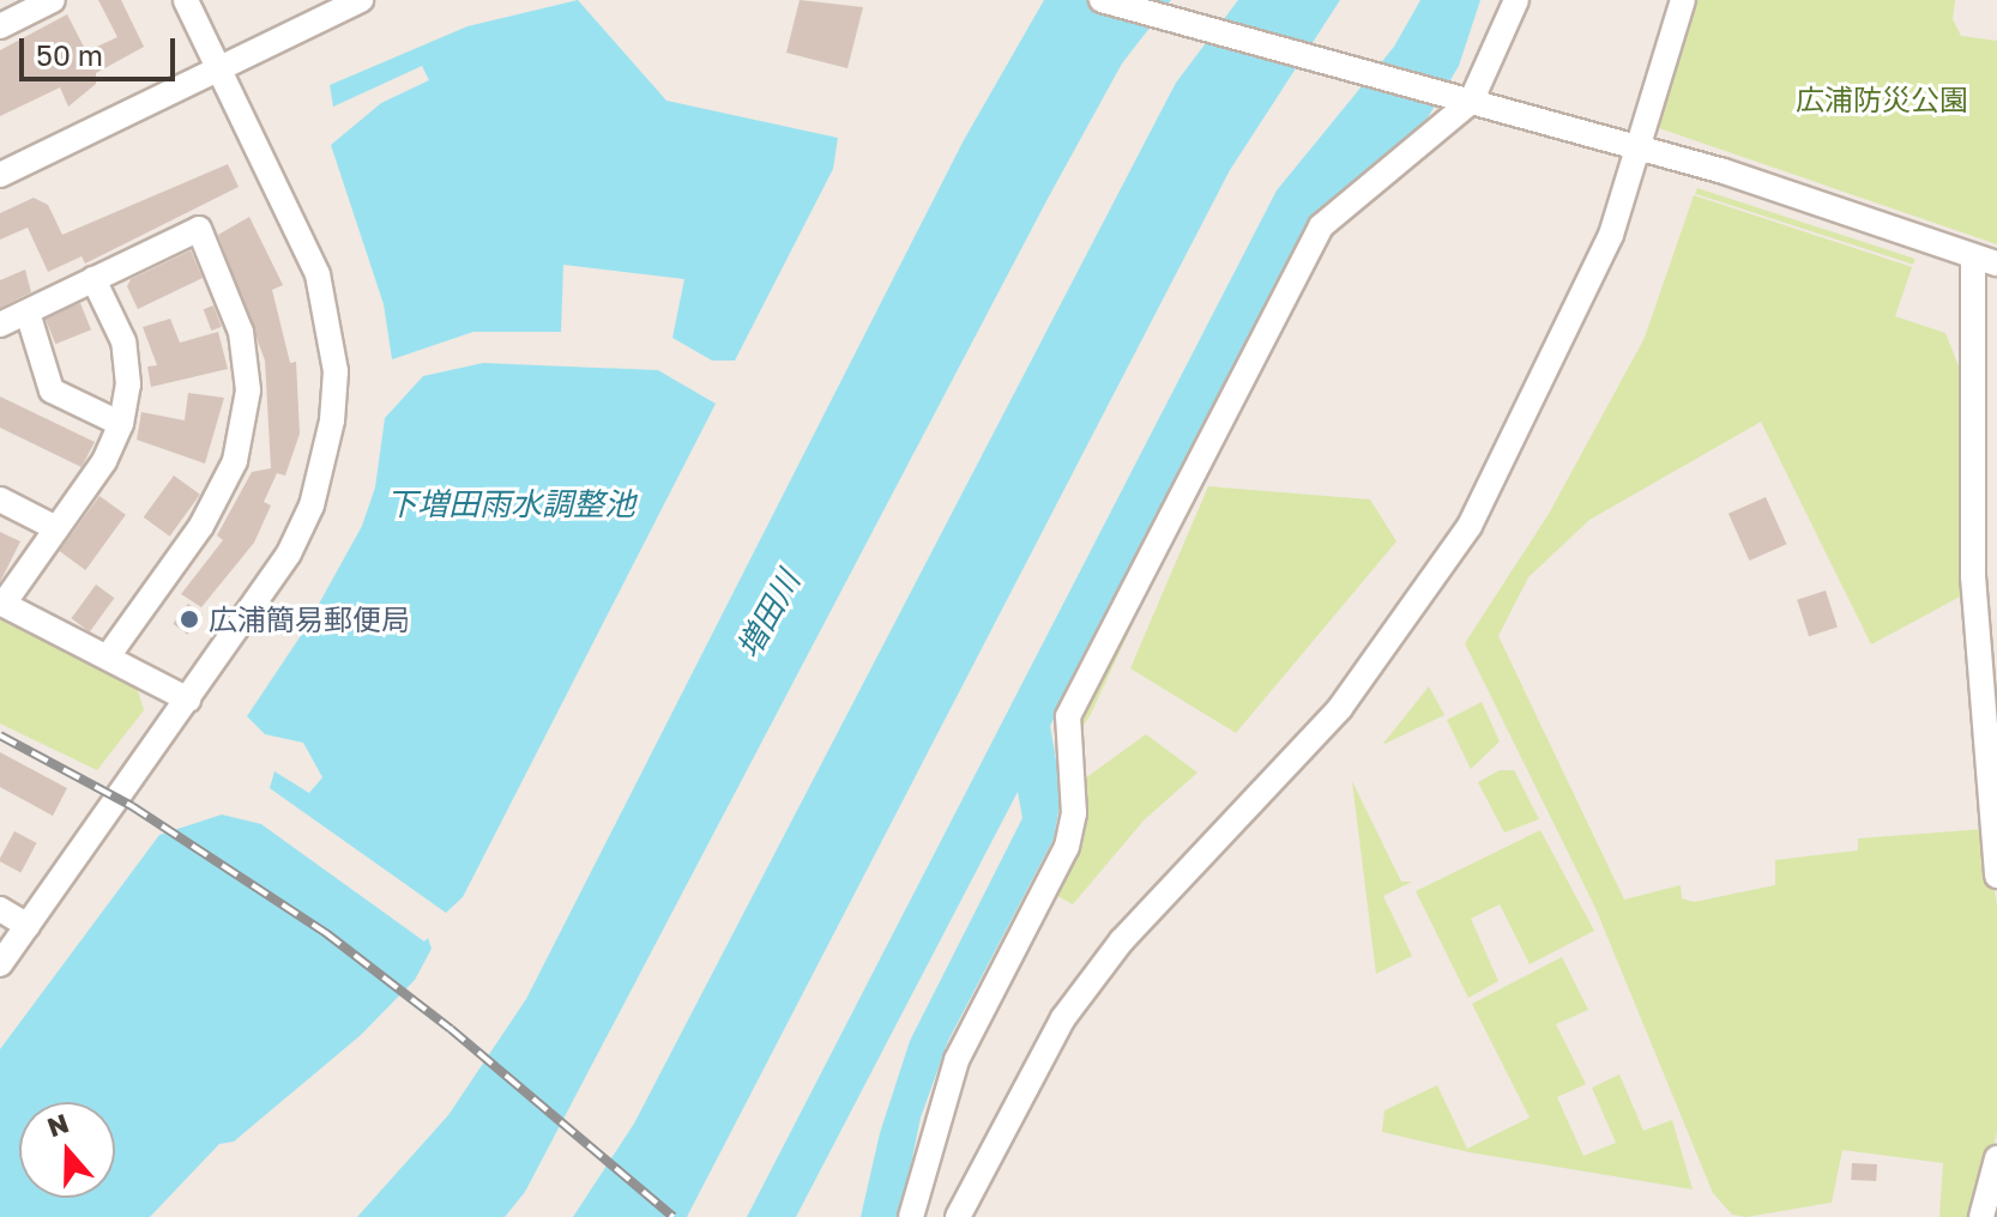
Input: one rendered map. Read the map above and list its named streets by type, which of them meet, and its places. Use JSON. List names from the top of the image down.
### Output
{
  "water": ["下増田雨水調整池", "増田川"],
  "parks": ["広浦防災公園"],
  "places": ["広浦簡易郵便局"],
  "scale_bar": "50 m",
  "north": "top"
}
